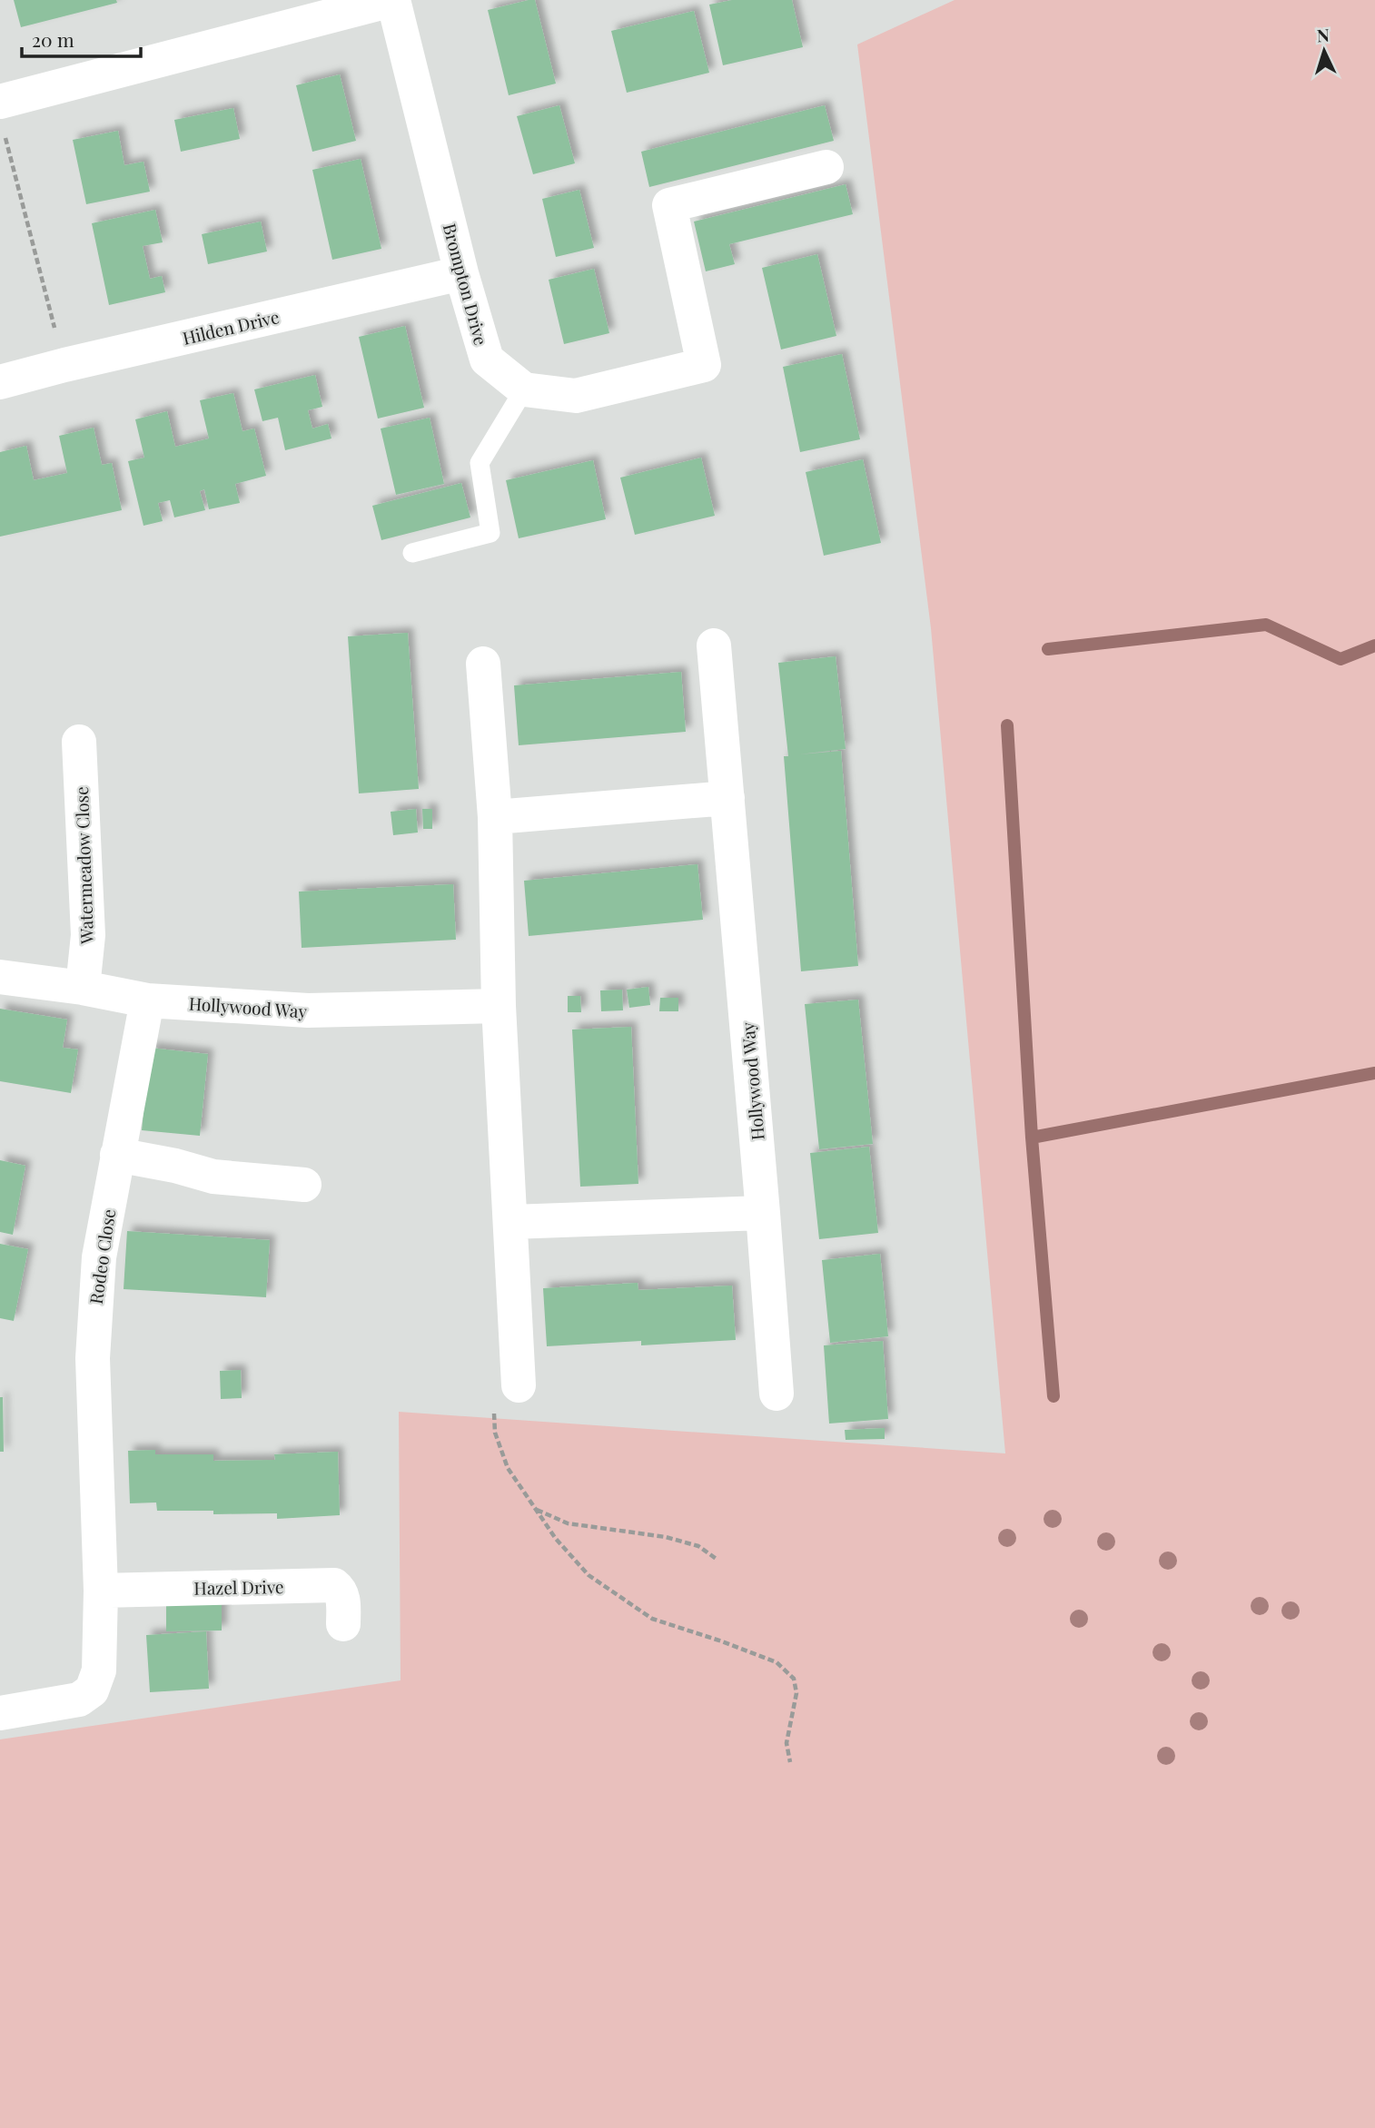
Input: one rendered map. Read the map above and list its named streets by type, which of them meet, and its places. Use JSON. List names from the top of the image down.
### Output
{
  "streets": {
    "street": [
      "Brompton Drive",
      "Hilden Drive",
      "Watermeadow Close",
      "Hollywood Way",
      "Rodeo Close",
      "Hazel Drive"
    ]
  },
  "crossings": [
    ["Brompton Drive", "Hilden Drive"],
    ["Watermeadow Close", "Hollywood Way"],
    ["Hollywood Way", "Rodeo Close"],
    ["Rodeo Close", "Hazel Drive"]
  ],
  "scale_bar": "20 m",
  "north": "top"
}
